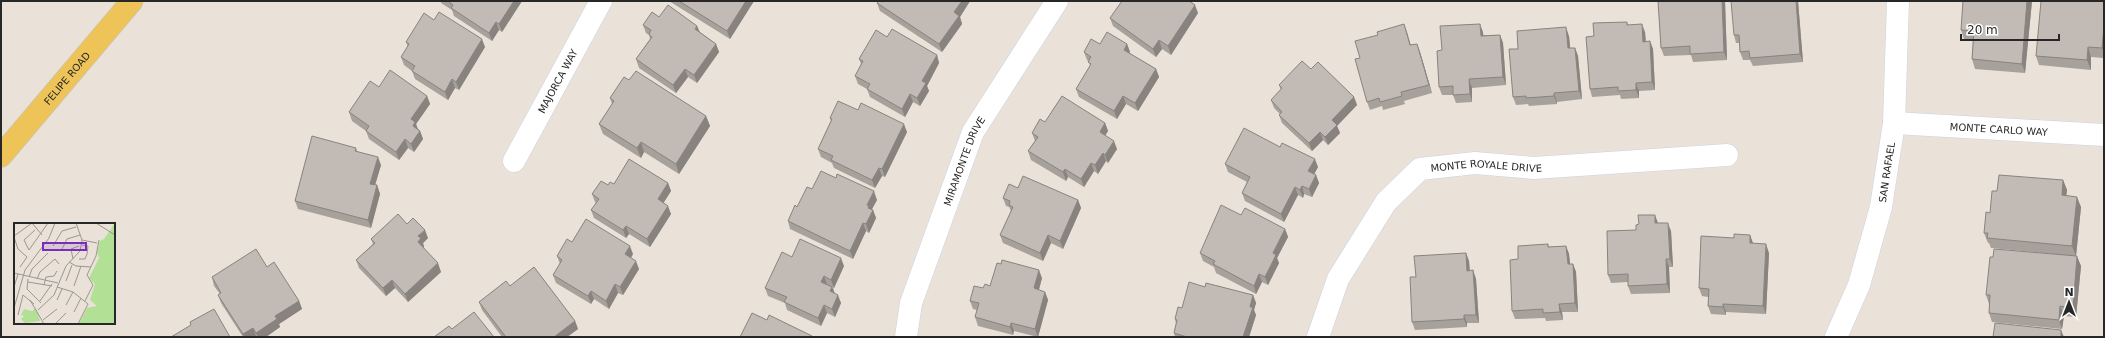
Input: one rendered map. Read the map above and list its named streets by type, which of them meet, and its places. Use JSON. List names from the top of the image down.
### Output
{
  "streets": {
    "main road": ["FELIPE ROAD"],
    "street": [
      "MAJORCA WAY",
      "MONTE CARLO WAY",
      "MIRAMONTE DRIVE",
      "MONTE ROYALE DRIVE",
      "SAN RAFAEL"
    ]
  },
  "crossings": [
    ["MONTE CARLO WAY", "SAN RAFAEL"]
  ],
  "scale_bar": "20 m",
  "north": "top"
}
